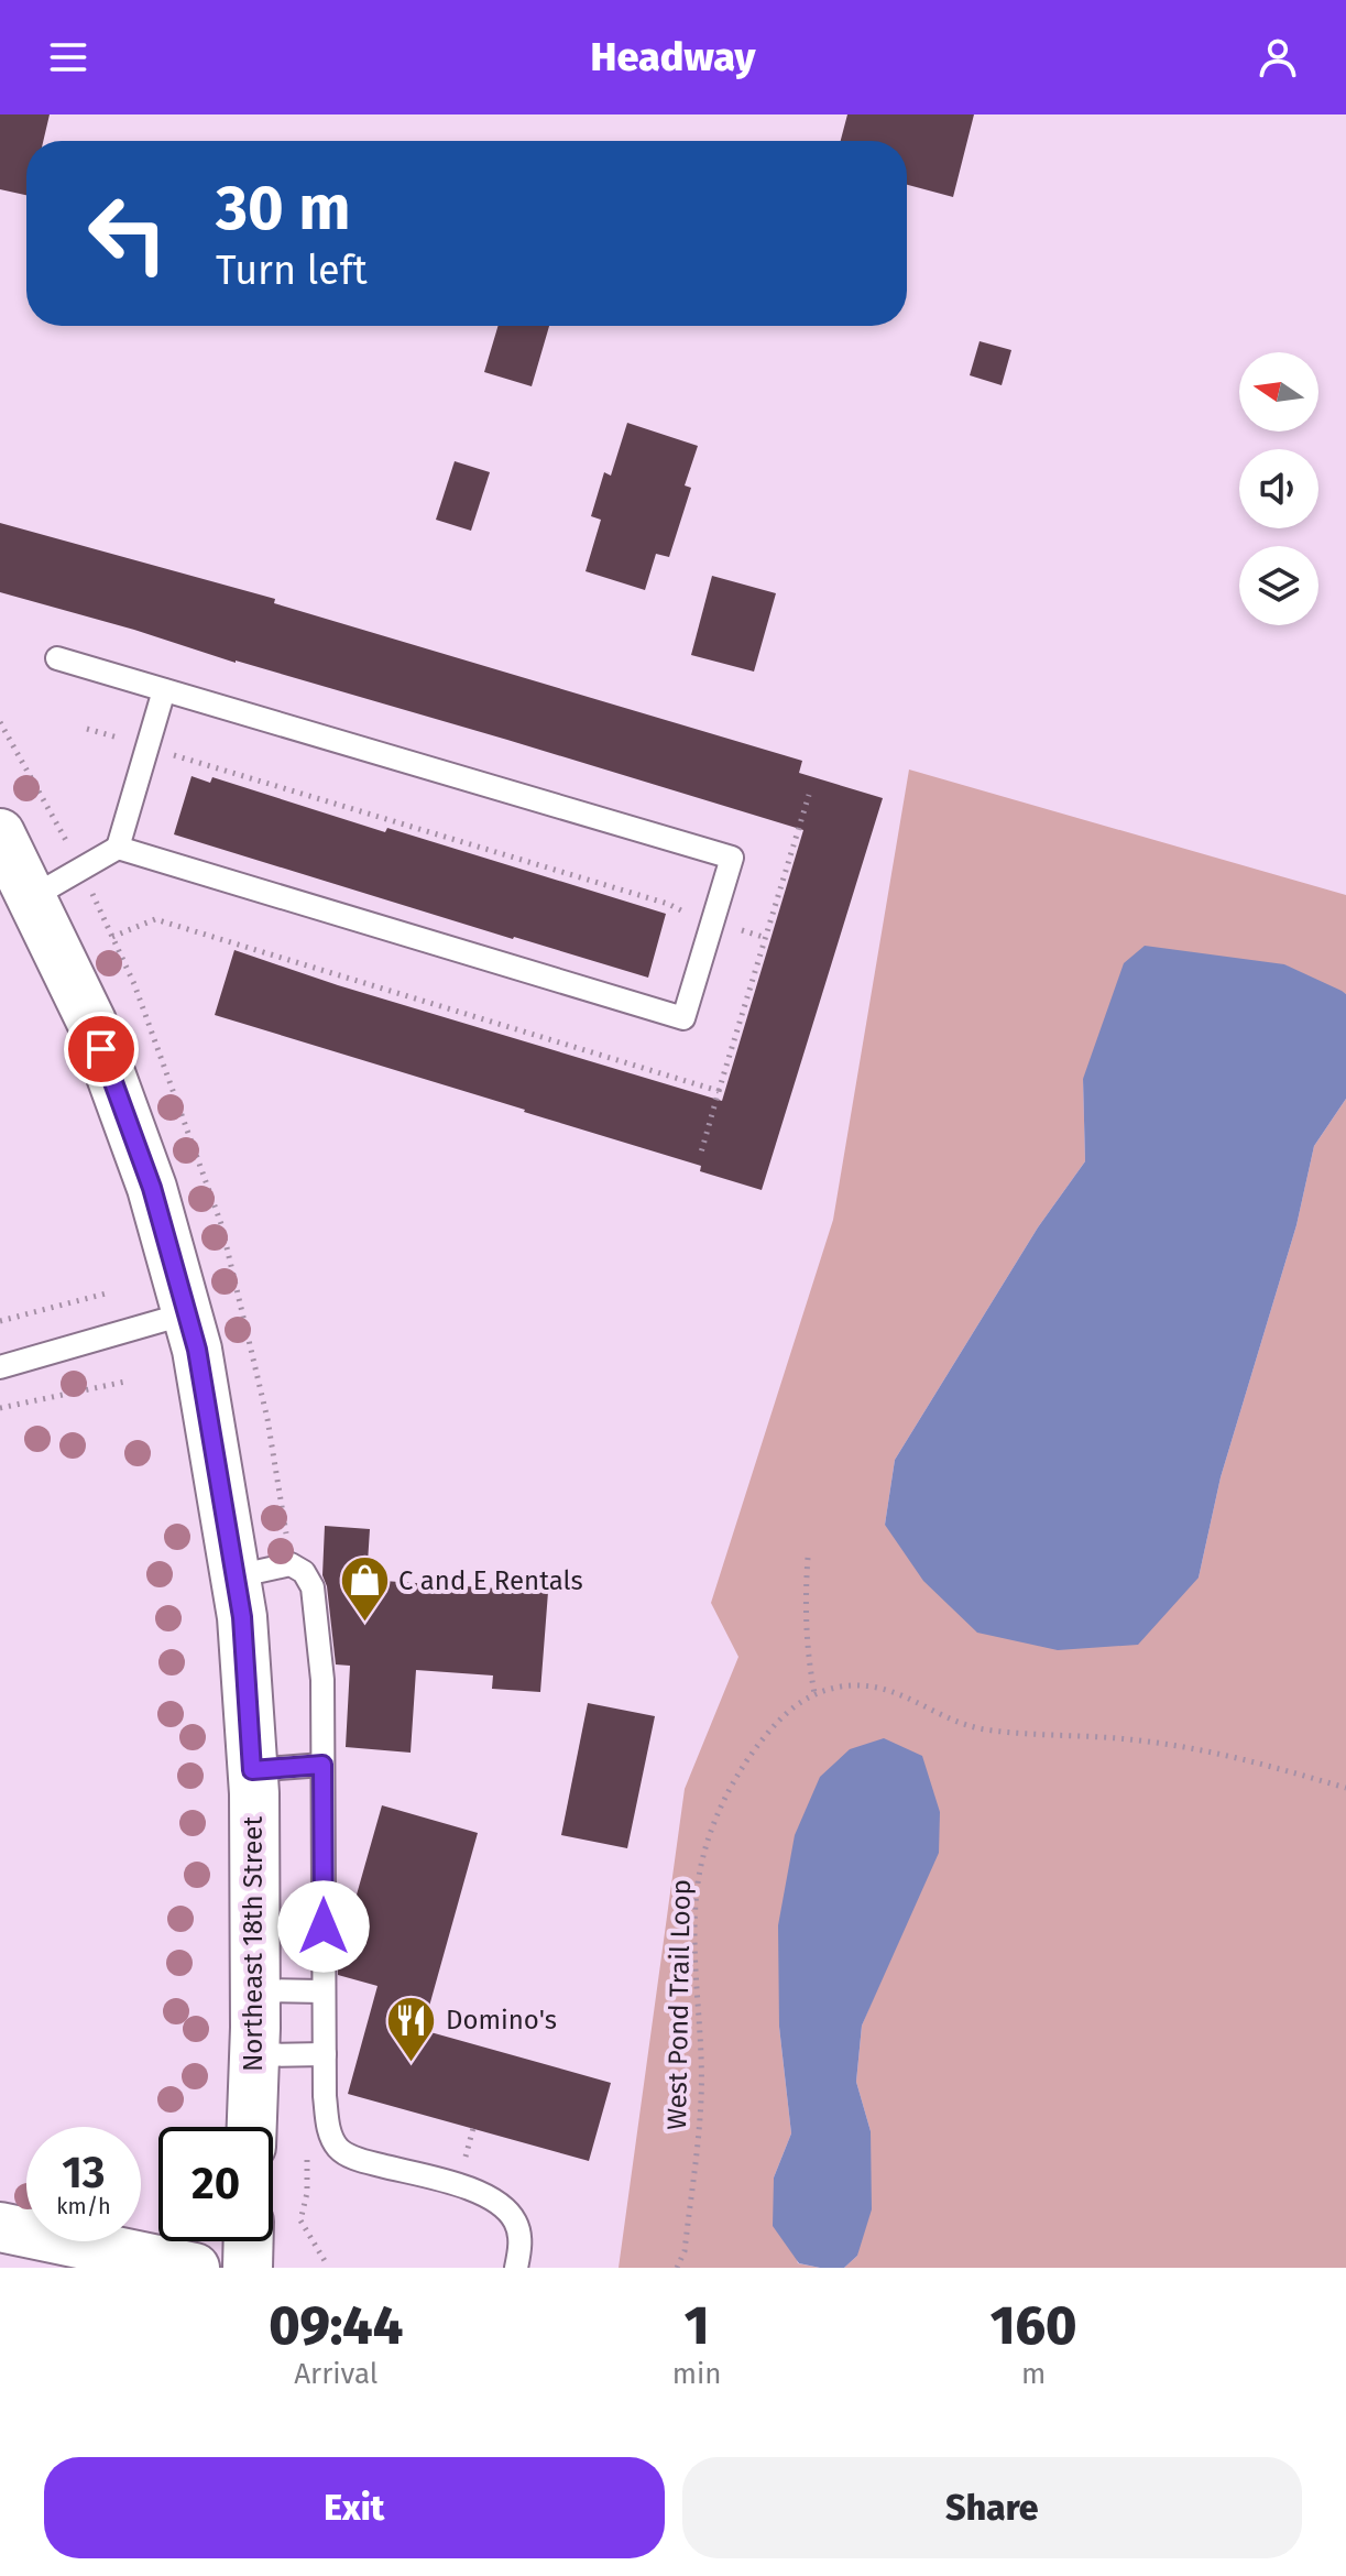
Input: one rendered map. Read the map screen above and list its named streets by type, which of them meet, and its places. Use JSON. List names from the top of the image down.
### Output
{
  "streets": {
    "street": ["Northeast 18th Street"],
    "path": ["West Pond Trail Loop"]
  },
  "places": {
    "shop": ["C and E Rentals"],
    "restaurant": ["Domino's"]
  },
  "north": "left",
  "page": {
    "header": "Headway",
    "turn": ["30 m", "Turn left"],
    "speed": "13 km/h",
    "limit": "20",
    "eta": [
      "09:44",
      "Arrival",
      "1",
      "min",
      "160",
      "m"
    ],
    "buttons": ["Exit", "Share"]
  }
}
